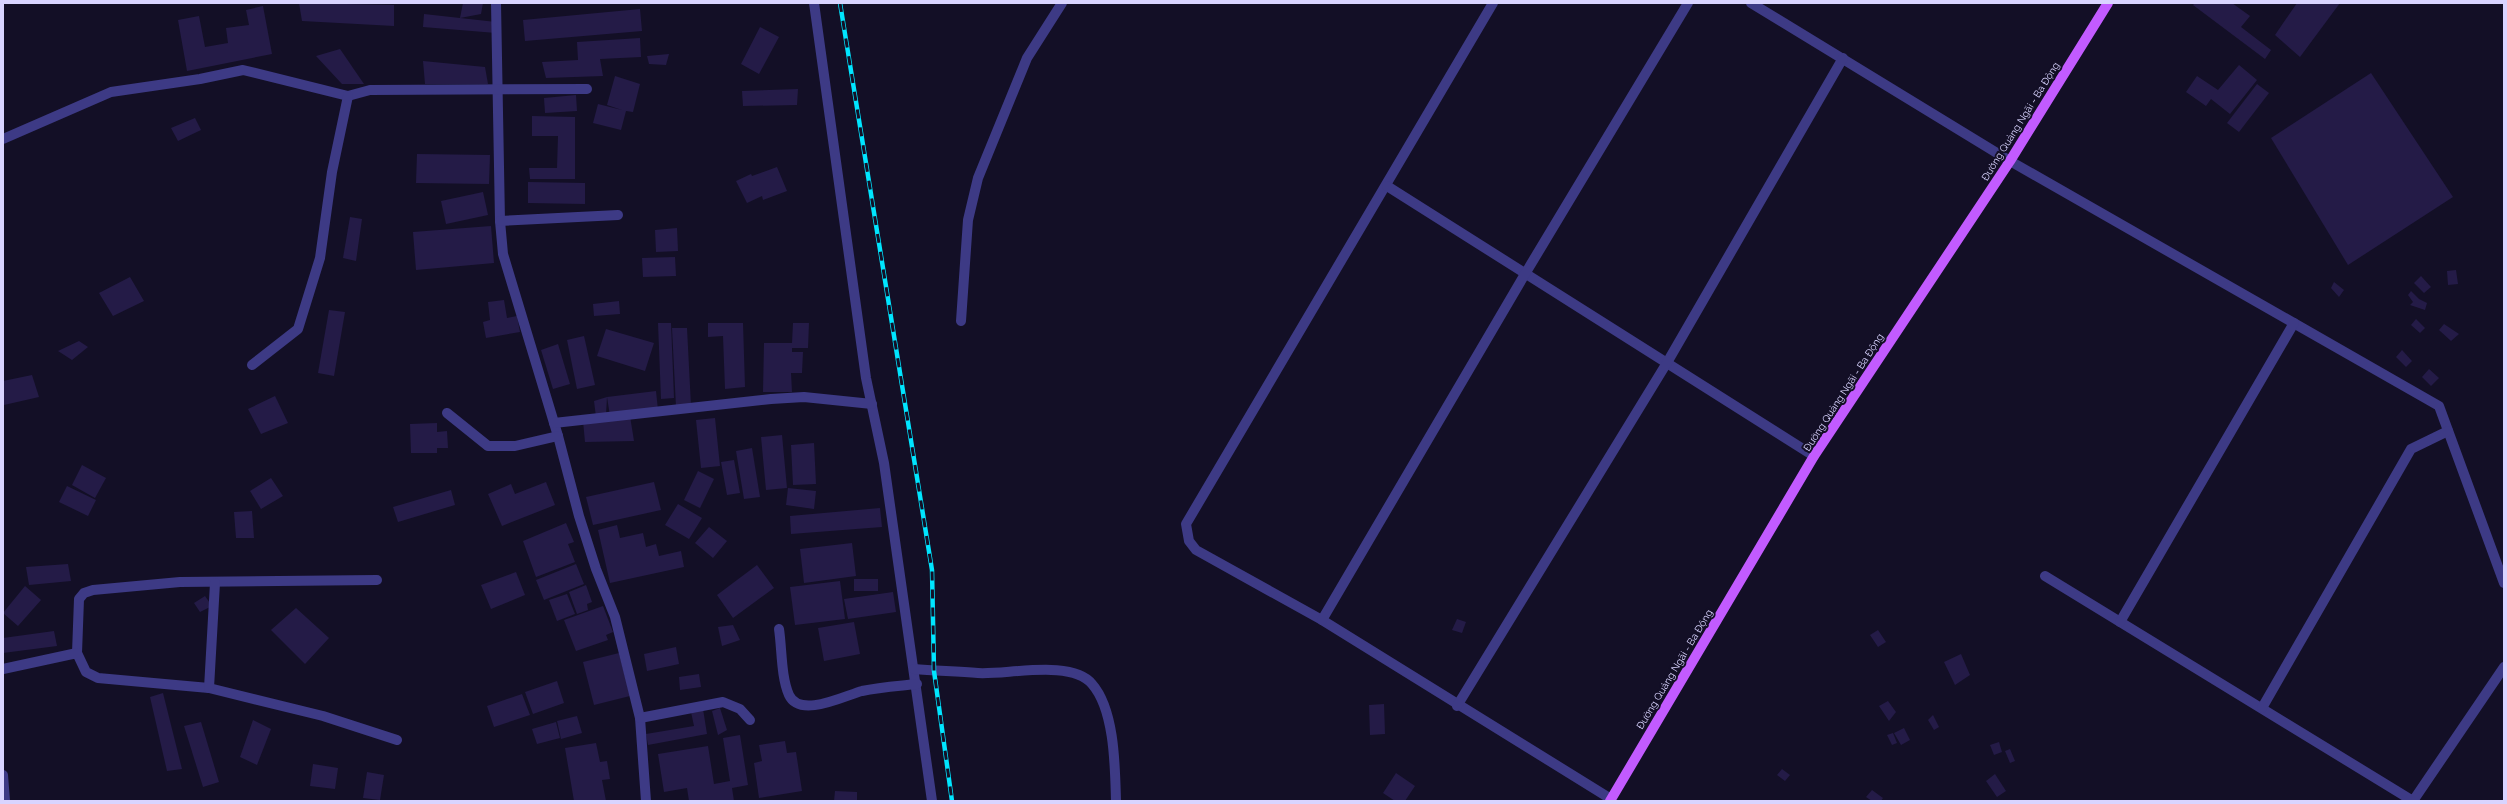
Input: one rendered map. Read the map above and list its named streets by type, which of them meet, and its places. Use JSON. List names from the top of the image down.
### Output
{
  "streets": {
    "main road": ["Đường Quảng Ngãi - Ba Động"]
  }
}
